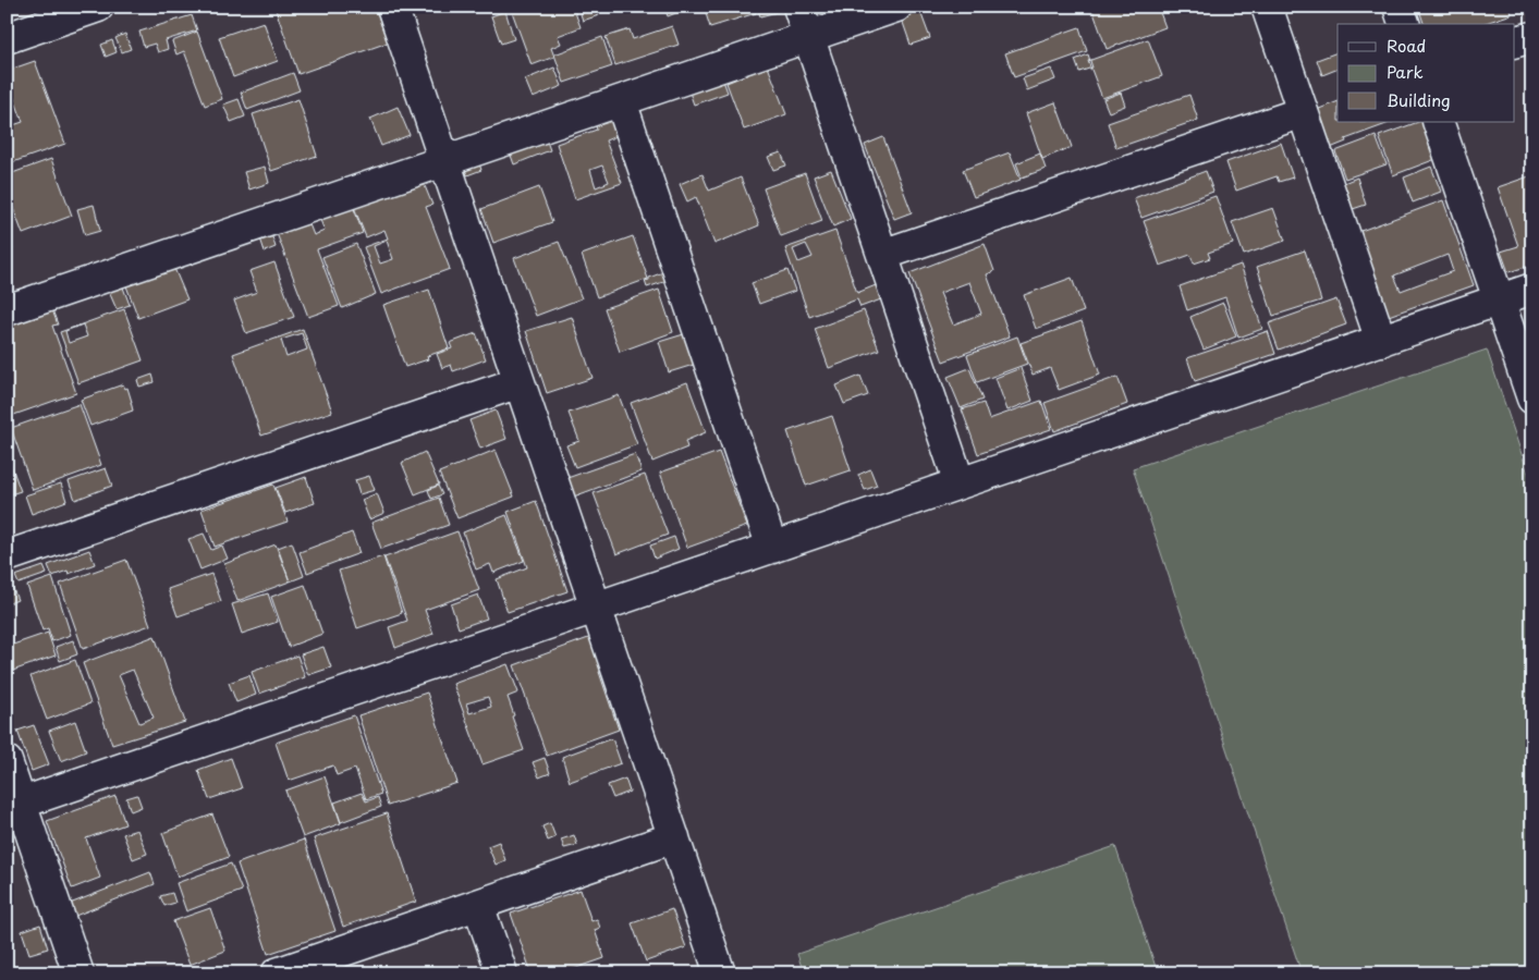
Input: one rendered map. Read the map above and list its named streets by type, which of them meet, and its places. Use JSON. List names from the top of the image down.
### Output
{
  "legend": ["Road", "Park", "Building"]
}
